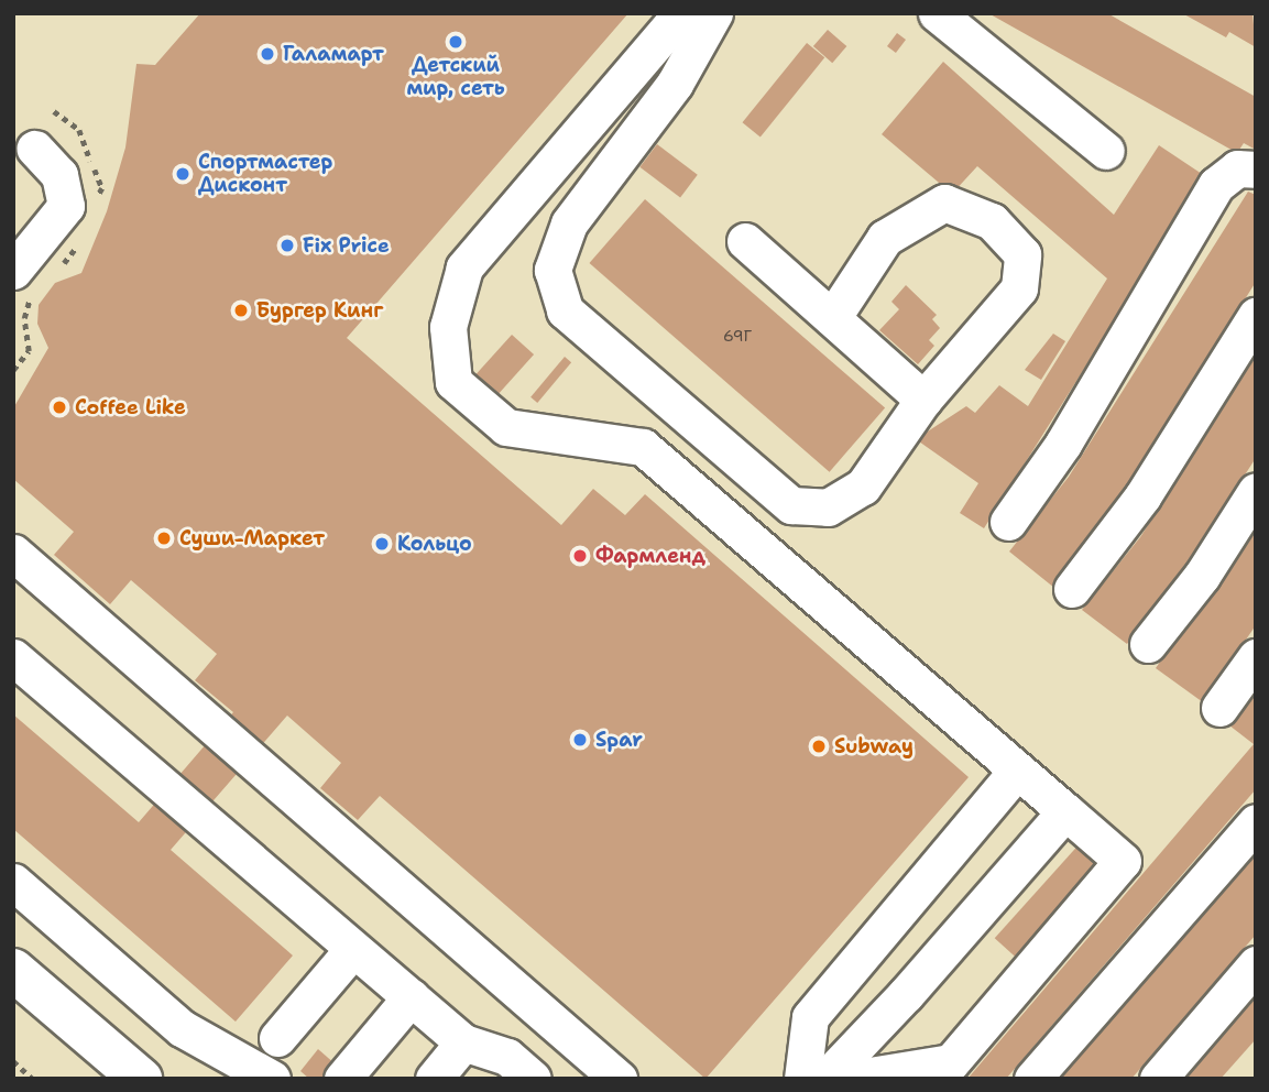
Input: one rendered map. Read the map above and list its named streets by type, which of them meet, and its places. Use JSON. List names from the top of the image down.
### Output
{
  "places": [
    "Детский мир, сеть",
    "Галамарт",
    "Спортмастер Дисконт",
    "Fix Price",
    "Бургер Кинг",
    "Coffee Like",
    "Суши-Маркет",
    "Кольцо",
    "Фармленд",
    "Spar",
    "Subway"
  ],
  "house_numbers": ["69Г"]
}
